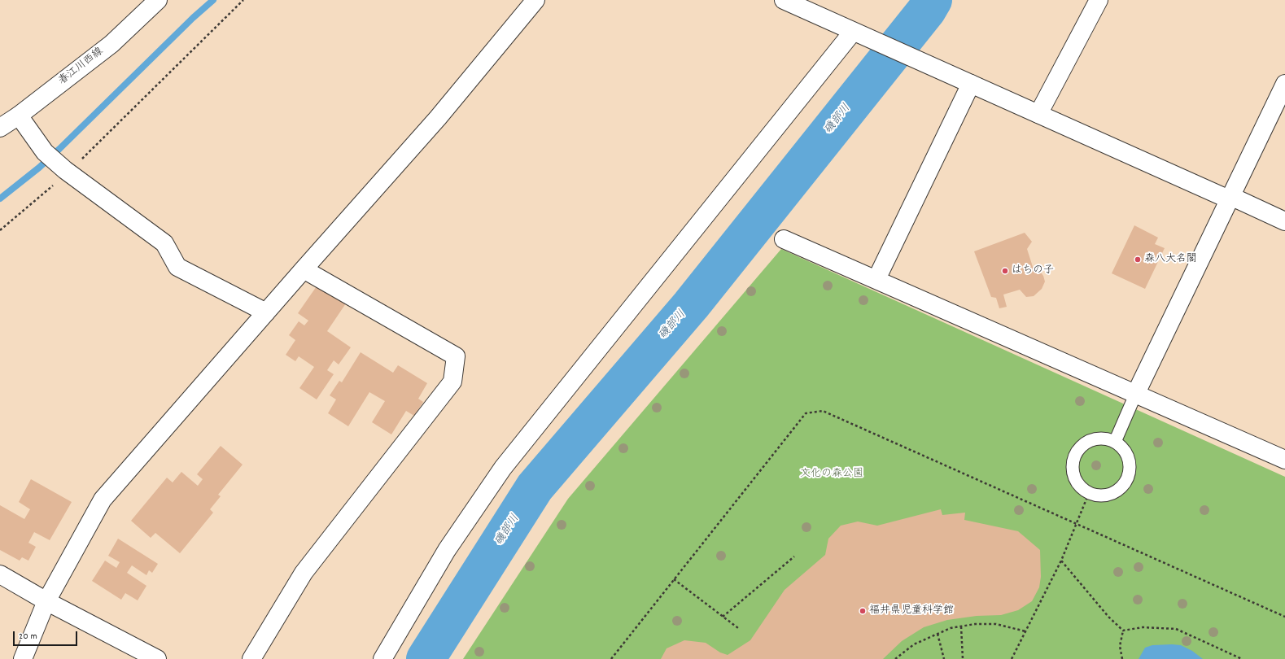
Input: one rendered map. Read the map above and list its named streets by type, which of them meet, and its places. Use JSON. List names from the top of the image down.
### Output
{
  "streets": {
    "street": ["春江川西線"]
  },
  "water": ["磯部川"],
  "parks": ["文化の森公園"],
  "places": ["森八大名閣", "はちの子", "福井県児童科学館"],
  "scale_bar": "20 m"
}
